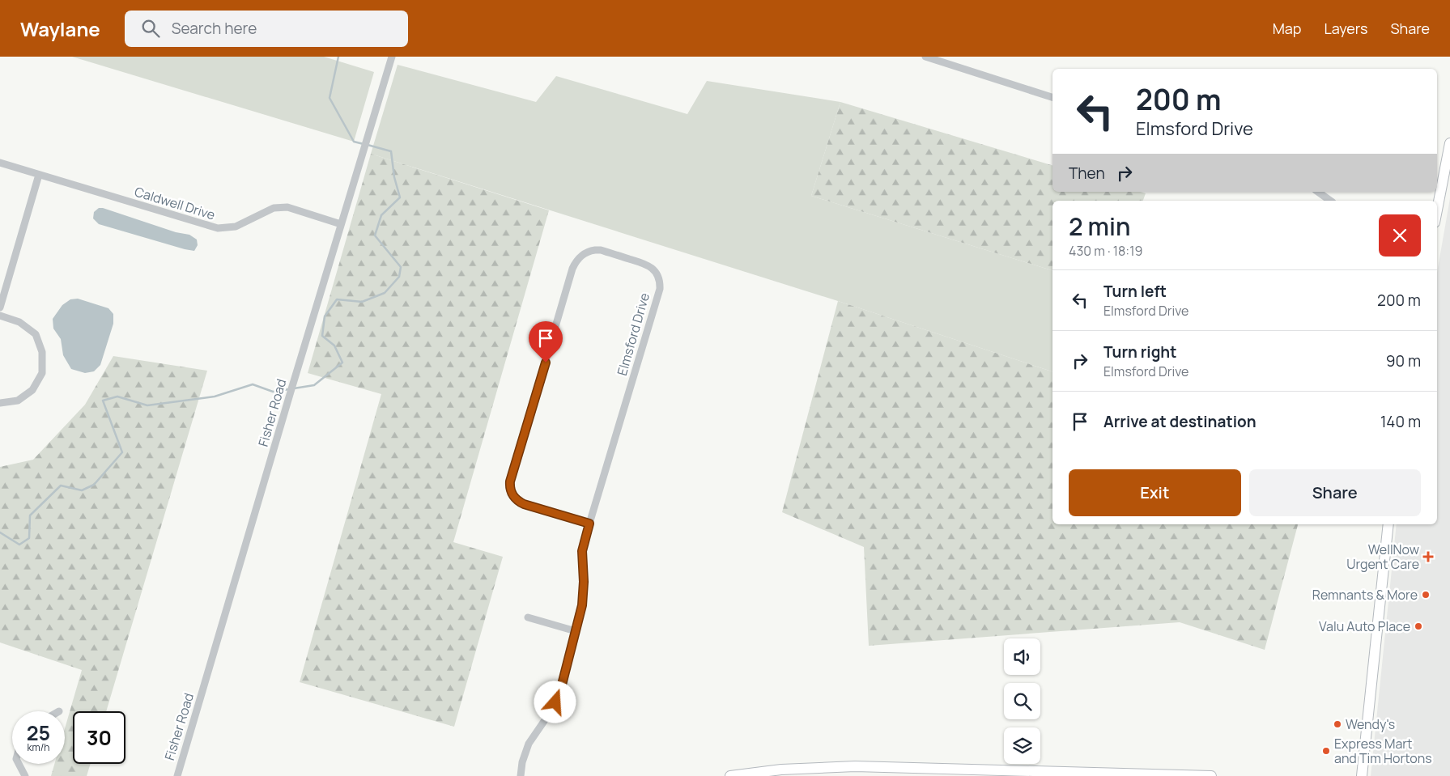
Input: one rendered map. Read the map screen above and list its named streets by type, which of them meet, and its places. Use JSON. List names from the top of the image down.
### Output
{
  "streets": {
    "street": ["Caldwell Drive", "Elmsford Drive", "Fisher Road"]
  },
  "crossings": [
    ["Caldwell Drive", "Fisher Road"]
  ],
  "places": {
    "health": ["WellNow Urgent Care"],
    "other": [
      "Remnants & More",
      "Valu Auto Place",
      "Wendy's",
      "Express Mart and Tim Hortons"
    ]
  },
  "page": {
    "header": "Waylane",
    "search": "Search here",
    "nav": ["Map", "Layers", "Share"],
    "turn": ["200 m", "Elmsford Drive"],
    "then": "Then",
    "heading": ["2 min", "430 m · 18:19"],
    "list": [
      {
        "name": "Turn left",
        "note": "Elmsford Drive",
        "value": "200 m"
      },
      {
        "name": "Turn right",
        "note": "Elmsford Drive",
        "value": "90 m"
      },
      {
        "name": "Arrive at destination",
        "value": "140 m"
      }
    ],
    "buttons": ["Exit", "Share"],
    "speed": "25 km/h",
    "limit": "30"
  }
}
